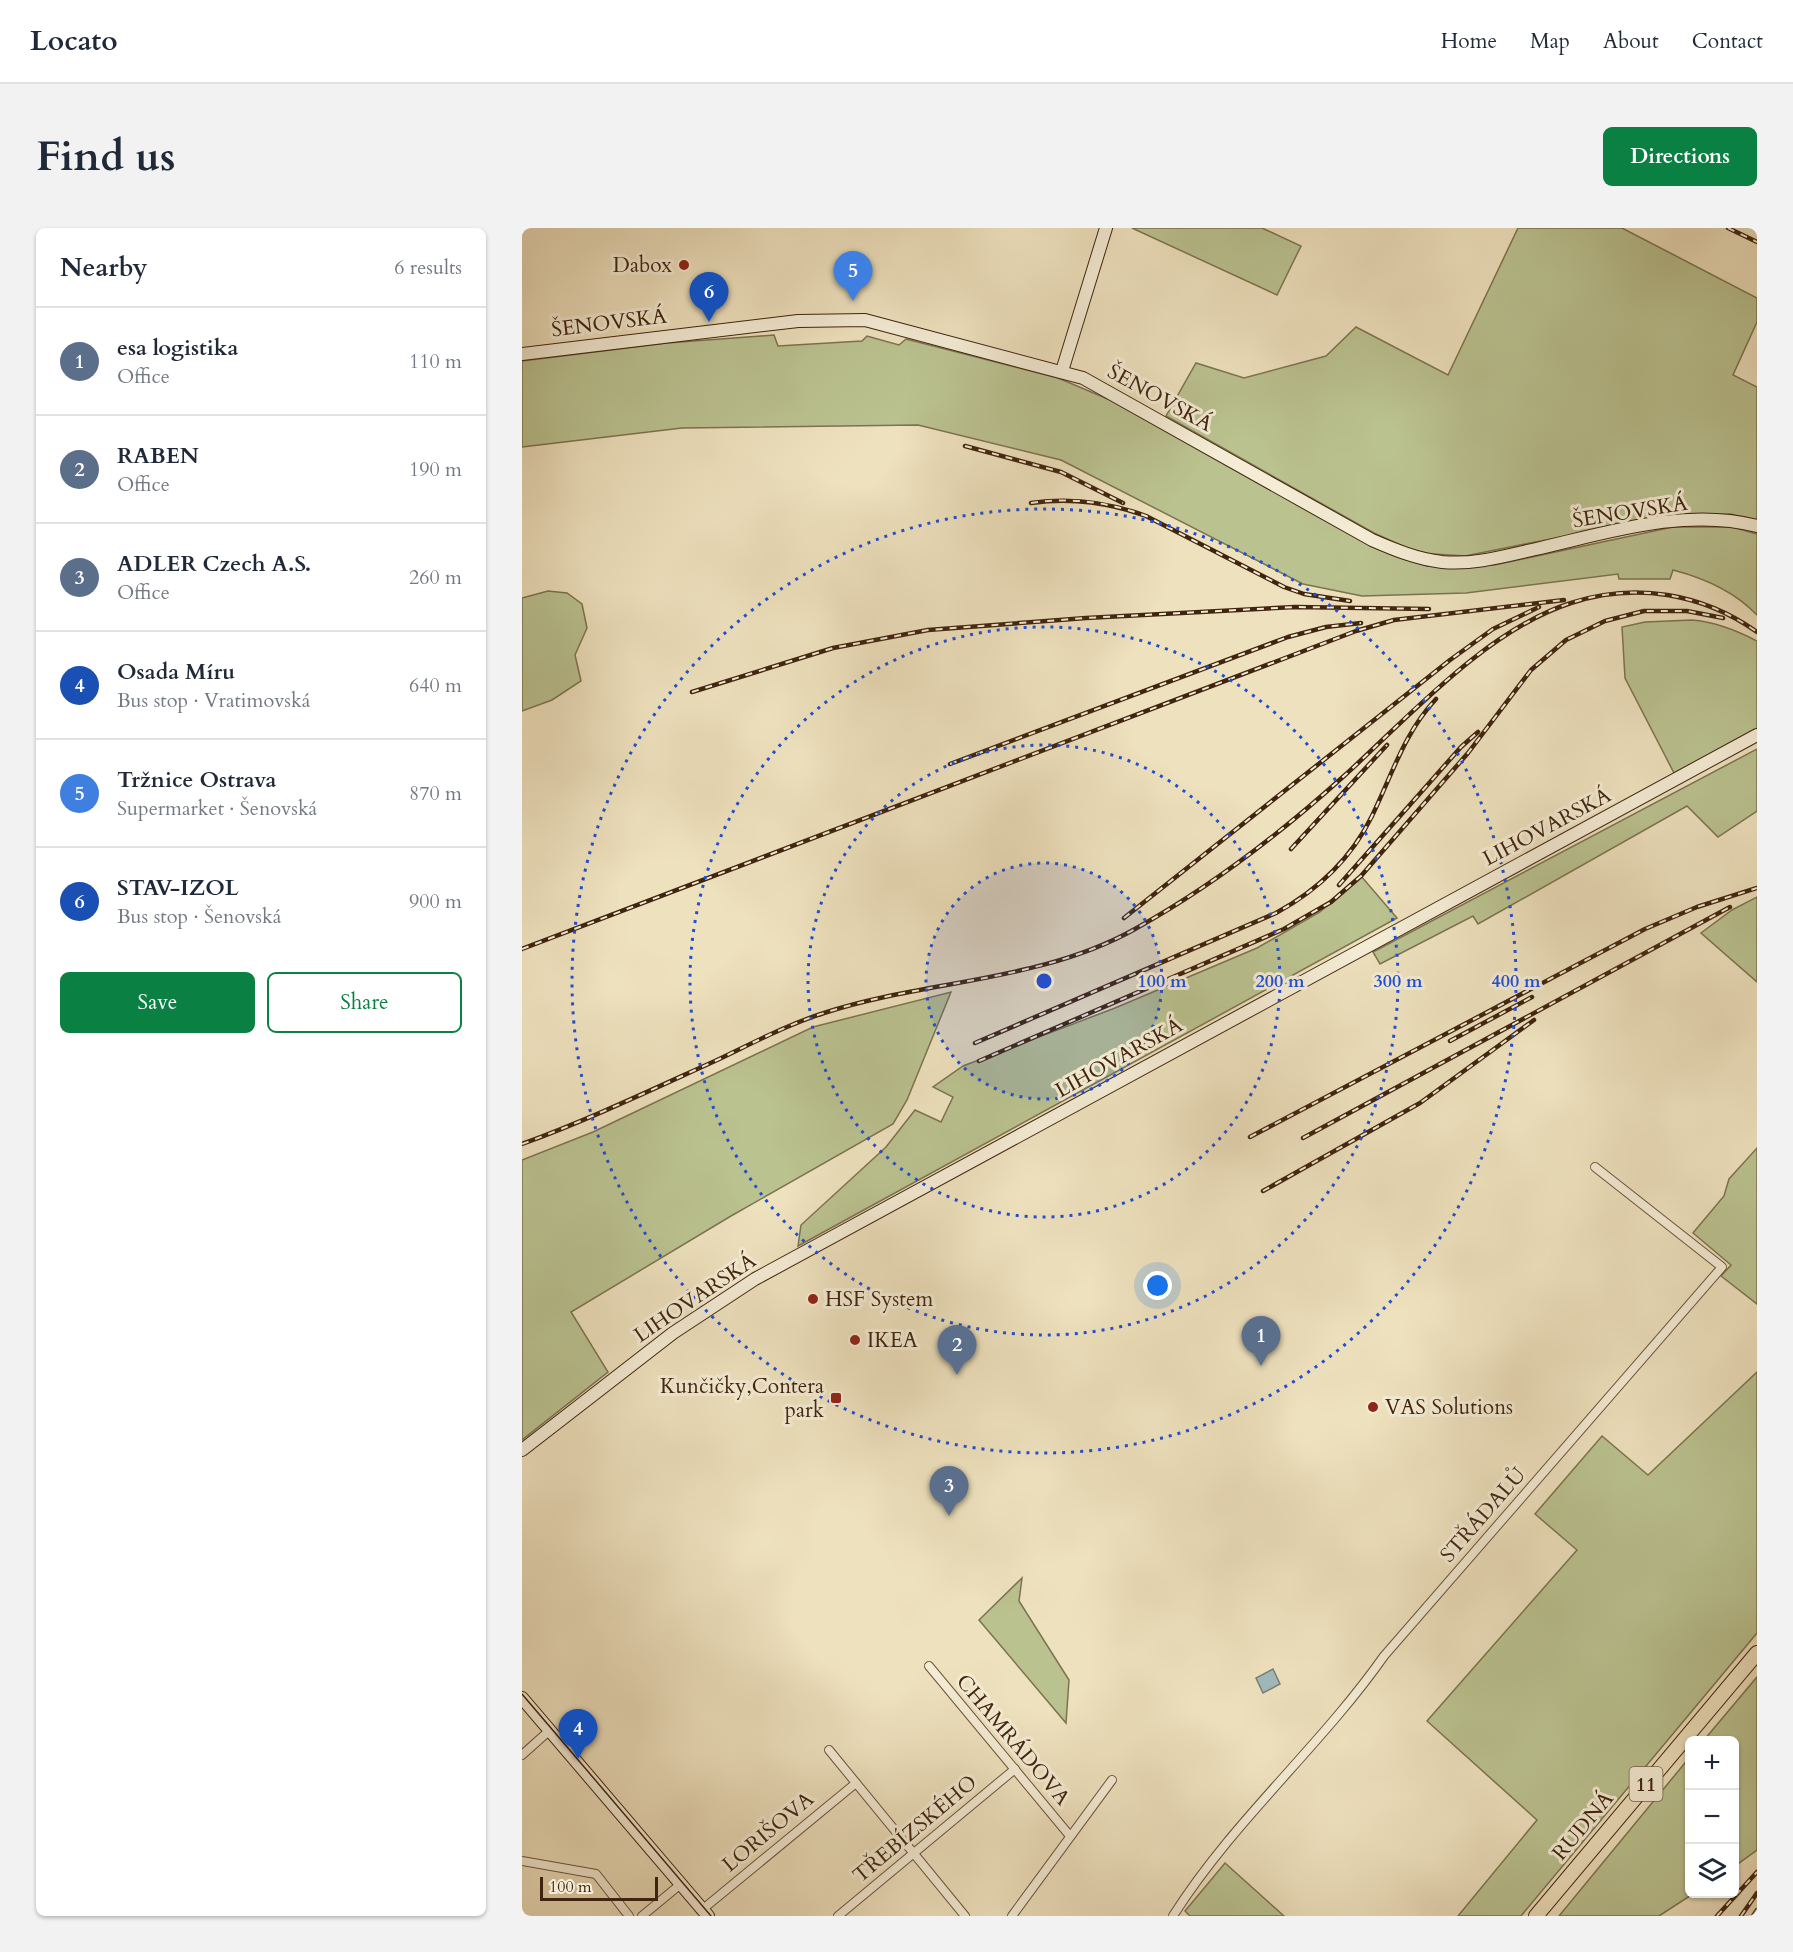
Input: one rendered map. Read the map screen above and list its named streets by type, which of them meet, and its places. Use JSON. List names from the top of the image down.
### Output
{
  "streets": {
    "main road": ["11", "RUDNÁ"],
    "street": [
      "ŠENOVSKÁ",
      "LIHOVARSKÁ",
      "STŘÁDALŮ",
      "CHAMRÁDOVA",
      "TŘEBÍZSKÉHO",
      "LORIŠOVA"
    ]
  },
  "crossings": [
    ["CHAMRÁDOVA", "TŘEBÍZSKÉHO"]
  ],
  "places": {
    "other": [
      "Dabox",
      "HSF System",
      "IKEA",
      "VAS Solutions"
    ],
    "transit": ["Kunčičky,Contera park"]
  },
  "scale_bar": "100 m",
  "page": {
    "header": "Locato",
    "nav": [
      "Home",
      "Map",
      "About",
      "Contact"
    ],
    "buttons": [
      "Directions",
      ["Save", "Share"]
    ],
    "title": "Find us",
    "heading": ["Nearby", "6 results"],
    "pins": [
      "5",
      "6",
      "1",
      "2",
      "3",
      "4"
    ],
    "list": [
      {
        "mark": "1",
        "name": "esa logistika",
        "note": "Office",
        "value": "110 m"
      },
      {
        "mark": "2",
        "name": "RABEN",
        "note": "Office",
        "value": "190 m"
      },
      {
        "mark": "3",
        "name": "ADLER Czech A.S.",
        "note": "Office",
        "value": "260 m"
      },
      {
        "mark": "4",
        "name": "Osada Míru",
        "note": "Bus stop · Vratimovská",
        "value": "640 m"
      },
      {
        "mark": "5",
        "name": "Tržnice Ostrava",
        "note": "Supermarket · Šenovská",
        "value": "870 m"
      },
      {
        "mark": "6",
        "name": "STAV-IZOL",
        "note": "Bus stop · Šenovská",
        "value": "900 m"
      }
    ],
    "map_buttons": ["+", "−"],
    "scale": "100 m"
  },
  "rings": [
    "100 m",
    "200 m",
    "300 m",
    "400 m"
  ]
}
